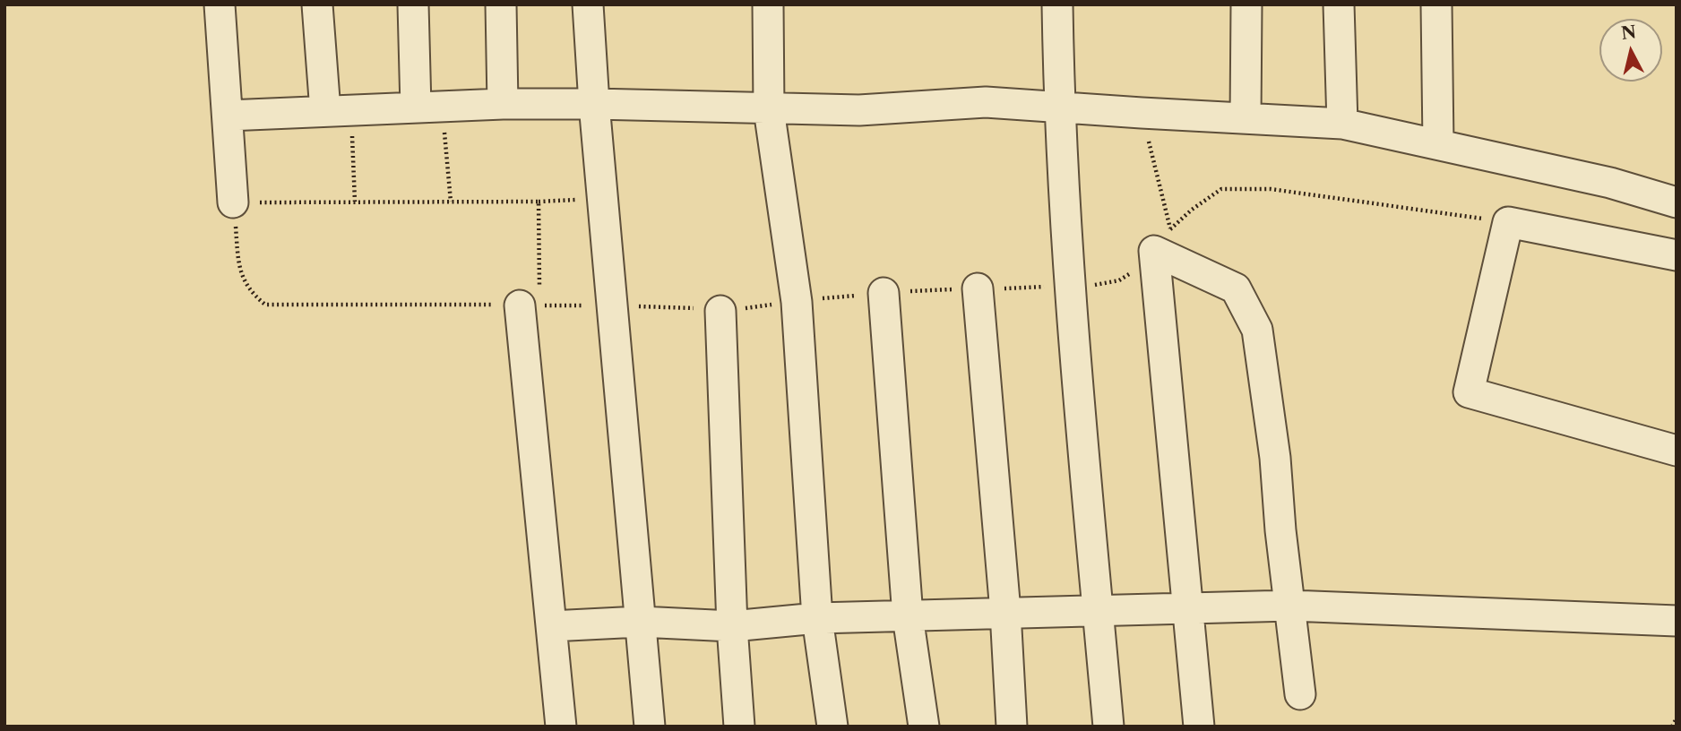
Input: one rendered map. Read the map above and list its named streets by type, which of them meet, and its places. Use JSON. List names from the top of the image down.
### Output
{
  "north": "top"
}
